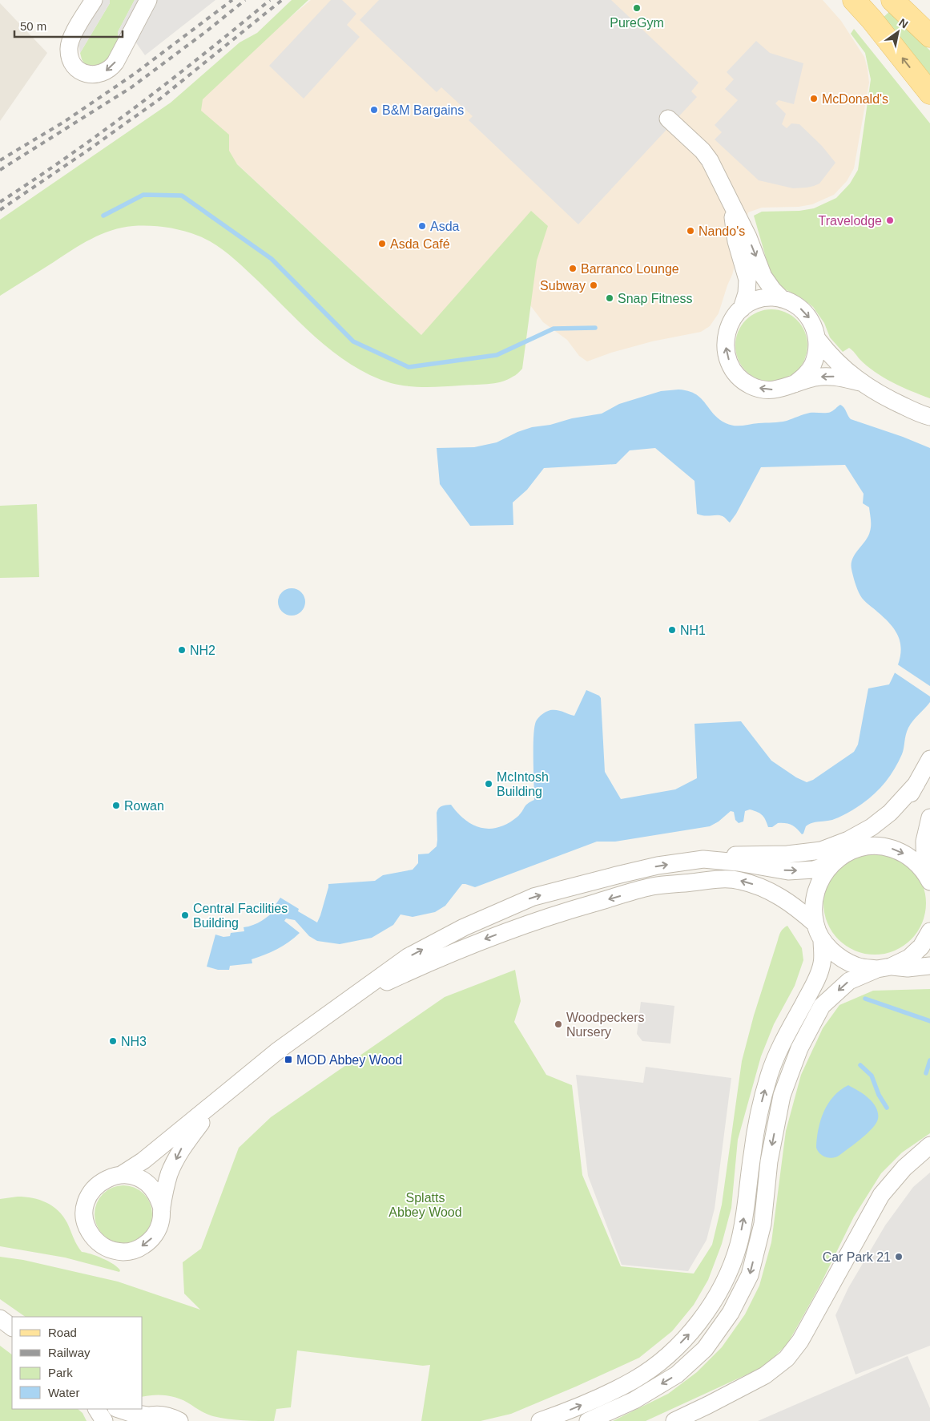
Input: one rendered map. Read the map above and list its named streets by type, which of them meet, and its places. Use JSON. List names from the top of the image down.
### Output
{
  "parks": ["Splatts Abbey Wood"],
  "places": {
    "other": [
      "PureGym",
      "McDonald's",
      "B&M Bargains",
      "Travelodge",
      "Asda",
      "Nando's",
      "Asda Café",
      "Barranco Lounge",
      "Subway",
      "Snap Fitness",
      "NH1",
      "NH2",
      "McIntosh Building",
      "Rowan",
      "Central Facilities Building",
      "Woodpeckers Nursery",
      "NH3",
      "Car Park 21"
    ],
    "transit": ["MOD Abbey Wood"]
  },
  "legend": [
    "Road",
    "Railway",
    "Park",
    "Water"
  ],
  "scale_bar": "50 m",
  "north": "top right"
}
